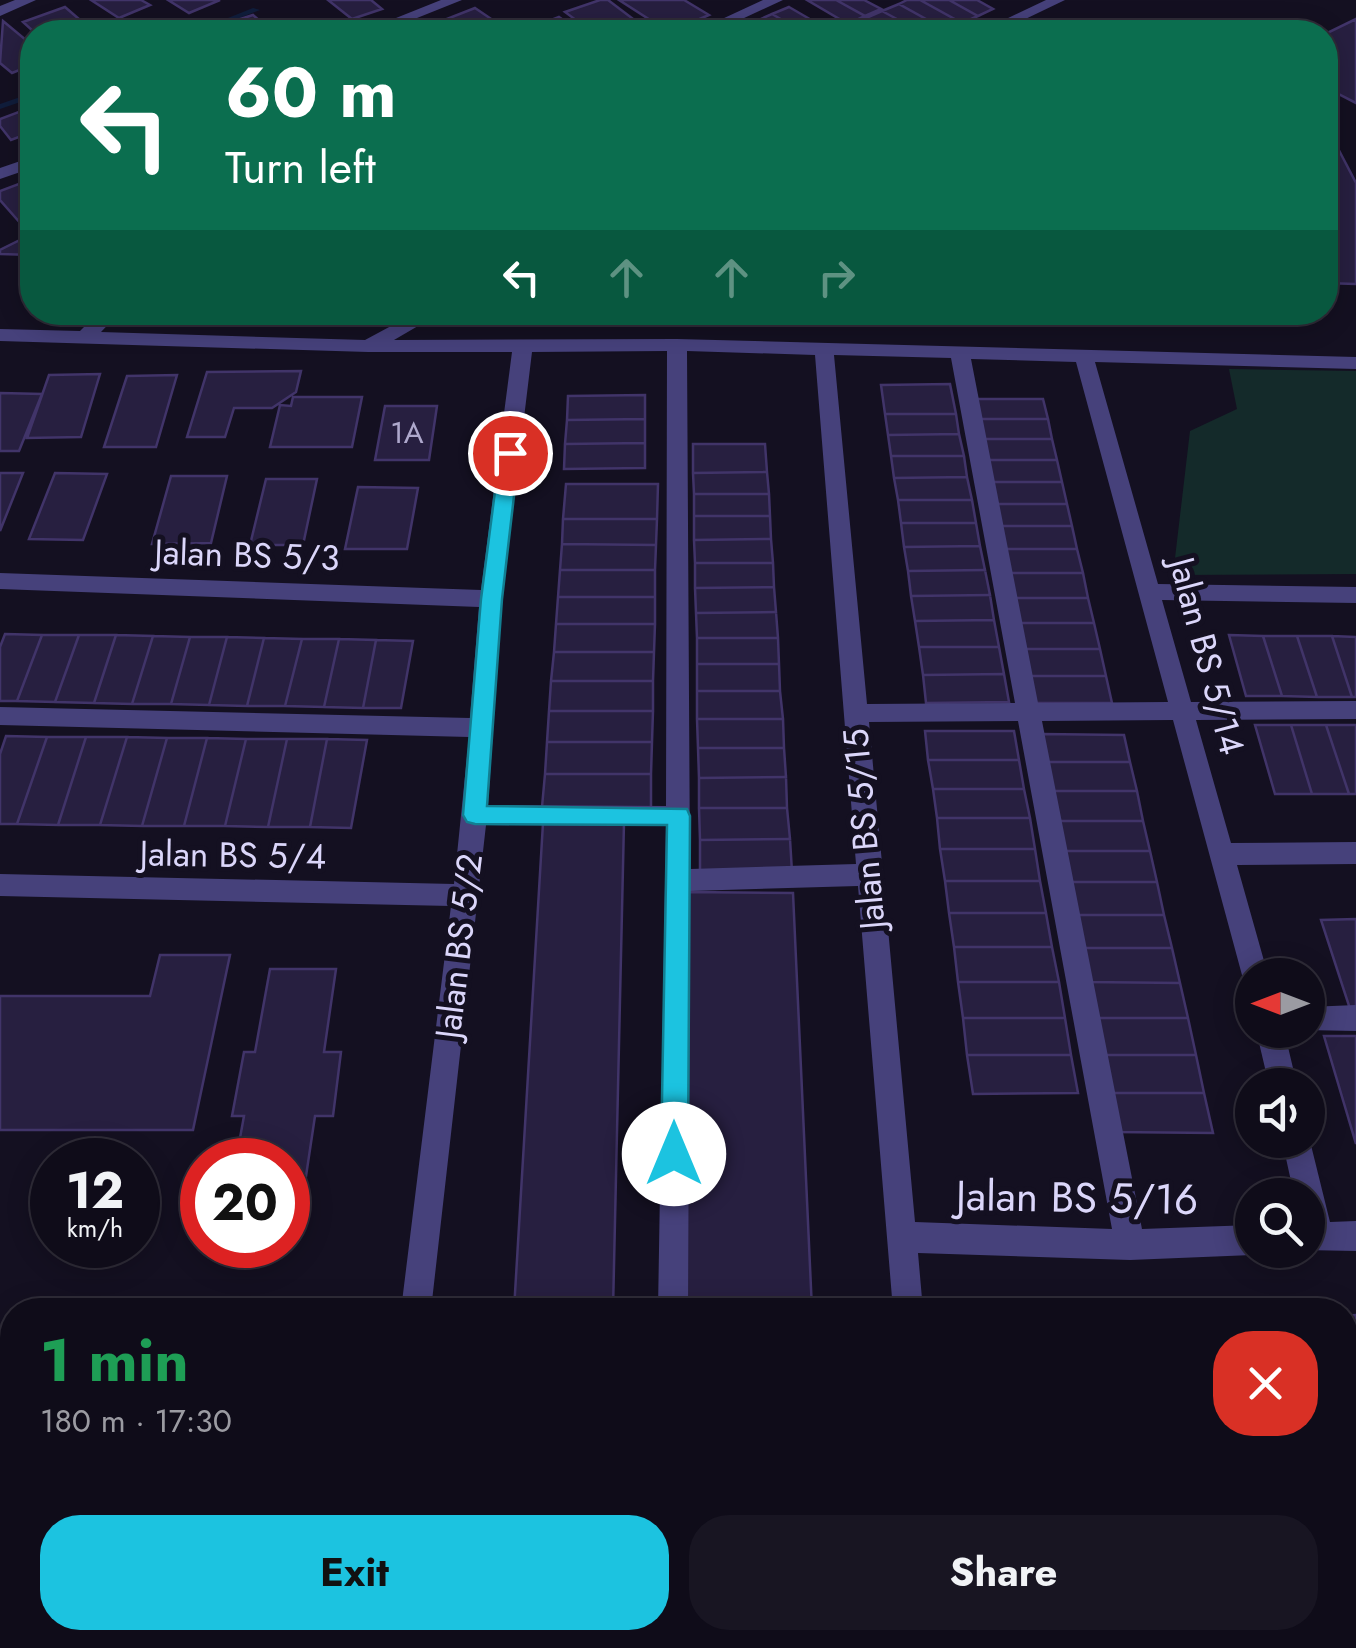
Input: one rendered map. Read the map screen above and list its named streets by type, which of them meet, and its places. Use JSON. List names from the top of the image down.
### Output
{
  "streets": {
    "street": [
      "Jalan BS 5/3",
      "Jalan BS 5/14",
      "Jalan BS 5/15",
      "Jalan BS 5/4",
      "Jalan BS 5/2",
      "Jalan BS 5/16"
    ]
  },
  "crossings": [
    ["Jalan BS 5/3", "Jalan BS 5/2"],
    ["Jalan BS 5/15", "Jalan BS 5/16"],
    ["Jalan BS 5/4", "Jalan BS 5/2"]
  ],
  "house_numbers": ["1A"],
  "north": "left",
  "page": {
    "turn": ["60 m", "Turn left"],
    "speed": "12 km/h",
    "limit": "20",
    "heading": ["1 min", "180 m · 17:30"],
    "buttons": ["Exit", "Share"]
  }
}
